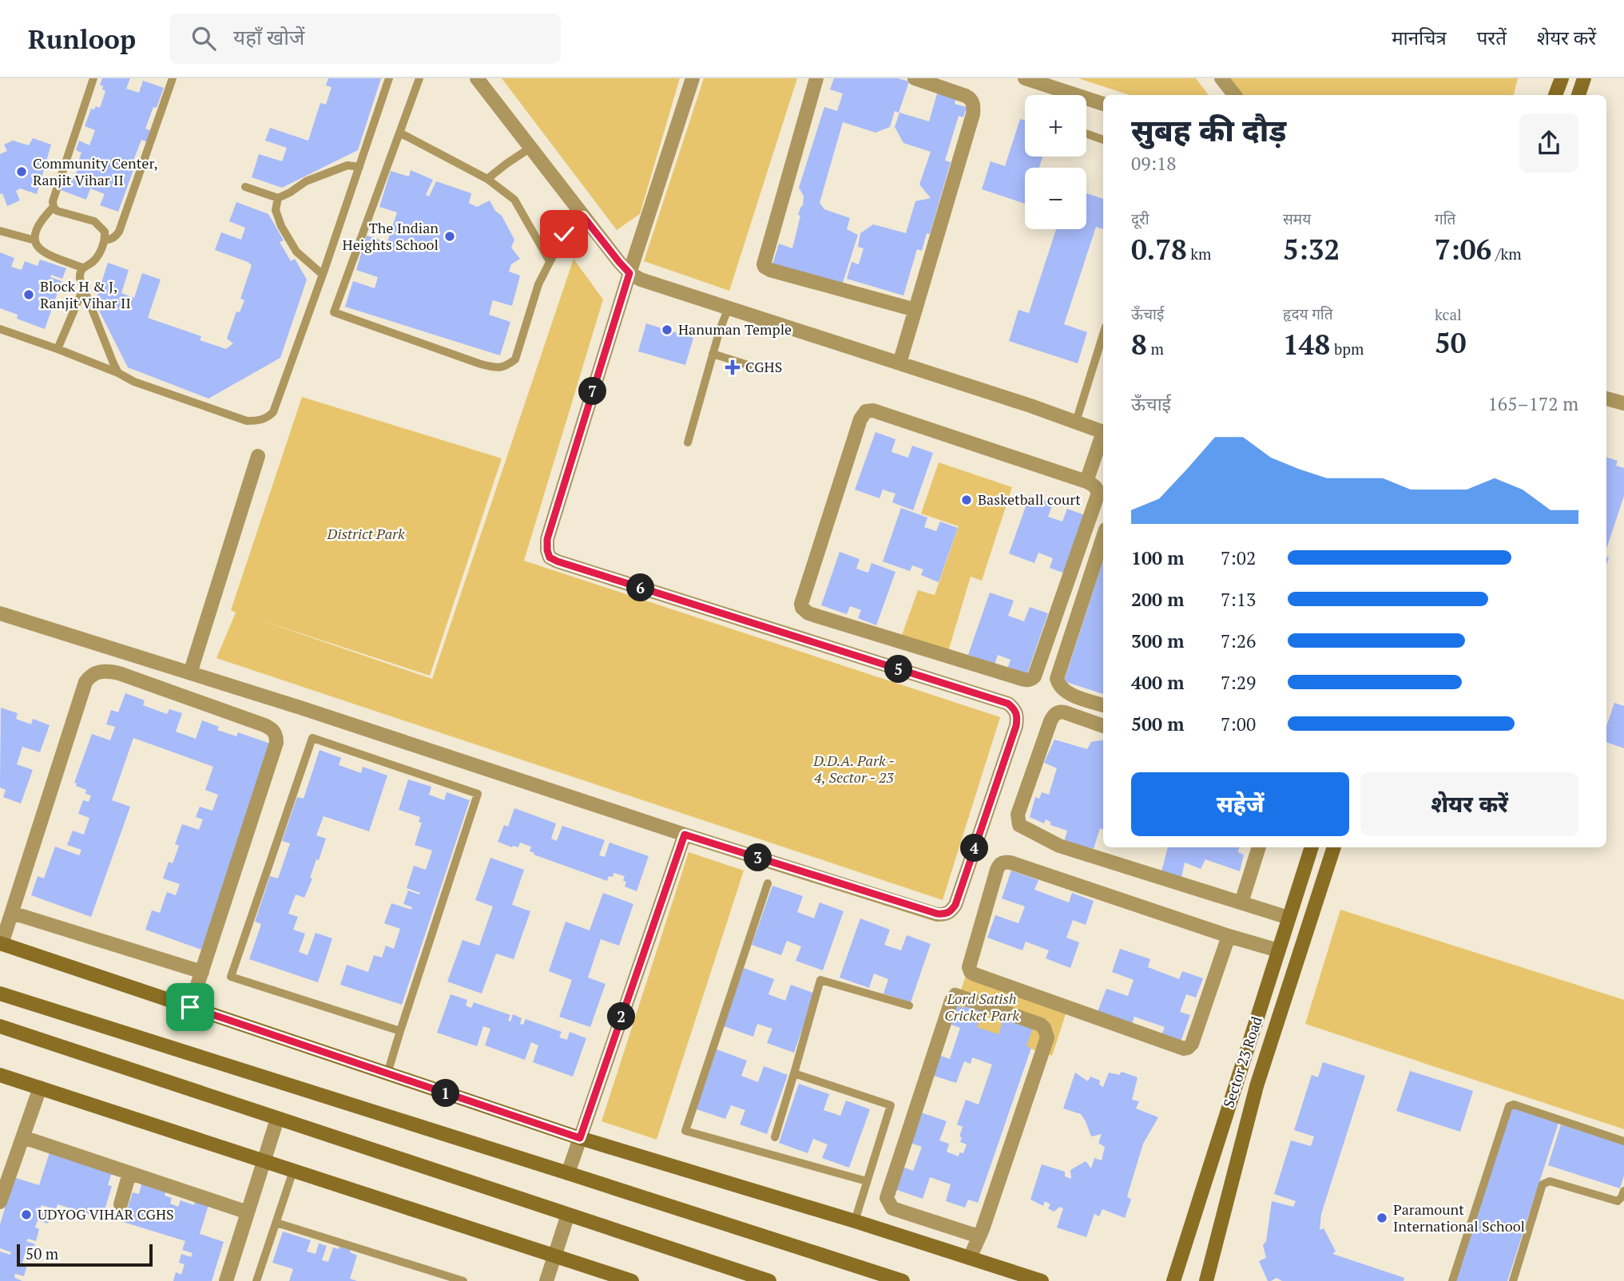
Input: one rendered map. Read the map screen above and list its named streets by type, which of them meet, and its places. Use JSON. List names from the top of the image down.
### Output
{
  "streets": {
    "street": ["Sector 23 Road"]
  },
  "parks": ["District Park", "D.D.A. Park - 4, Sector - 23", "Lord Satish Cricket Park"],
  "places": {
    "other": [
      "Community Center, Ranjit Vihar II",
      "The Indian Heights School",
      "Block H & J, Ranjit Vihar II",
      "Hanuman Temple",
      "Basketball court",
      "UDYOG VIHAR CGHS",
      "Paramount International School"
    ],
    "health": ["CGHS"]
  },
  "scale_bar": "50 m",
  "page": {
    "header": "Runloop",
    "search": "यहाँ खोजें",
    "nav": ["मानचित्र", "परतें", "शेयर करें"],
    "map_buttons": ["+", "−"],
    "heading": ["सुबह की दौड़", "09:18"],
    "stats": [
      ["दूरी", "0.78 km"],
      ["समय", "5:32"],
      ["गति", "7:06 /km"],
      ["ऊँचाई", "8 m"],
      ["हृदय गति", "148 bpm"],
      ["kcal", "50"]
    ],
    "pins": [
      "7",
      "6",
      "5",
      "4",
      "3",
      "2",
      "1"
    ],
    "chart": ["ऊँचाई", "165–172 m"],
    "list": [
      {
        "name": "100 m",
        "note": "7:02"
      },
      {
        "name": "200 m",
        "note": "7:13"
      },
      {
        "name": "300 m",
        "note": "7:26"
      },
      {
        "name": "400 m",
        "note": "7:29"
      },
      {
        "name": "500 m",
        "note": "7:00"
      }
    ],
    "buttons": ["सहेजें", "शेयर करें"],
    "scale": "50 m"
  }
}
